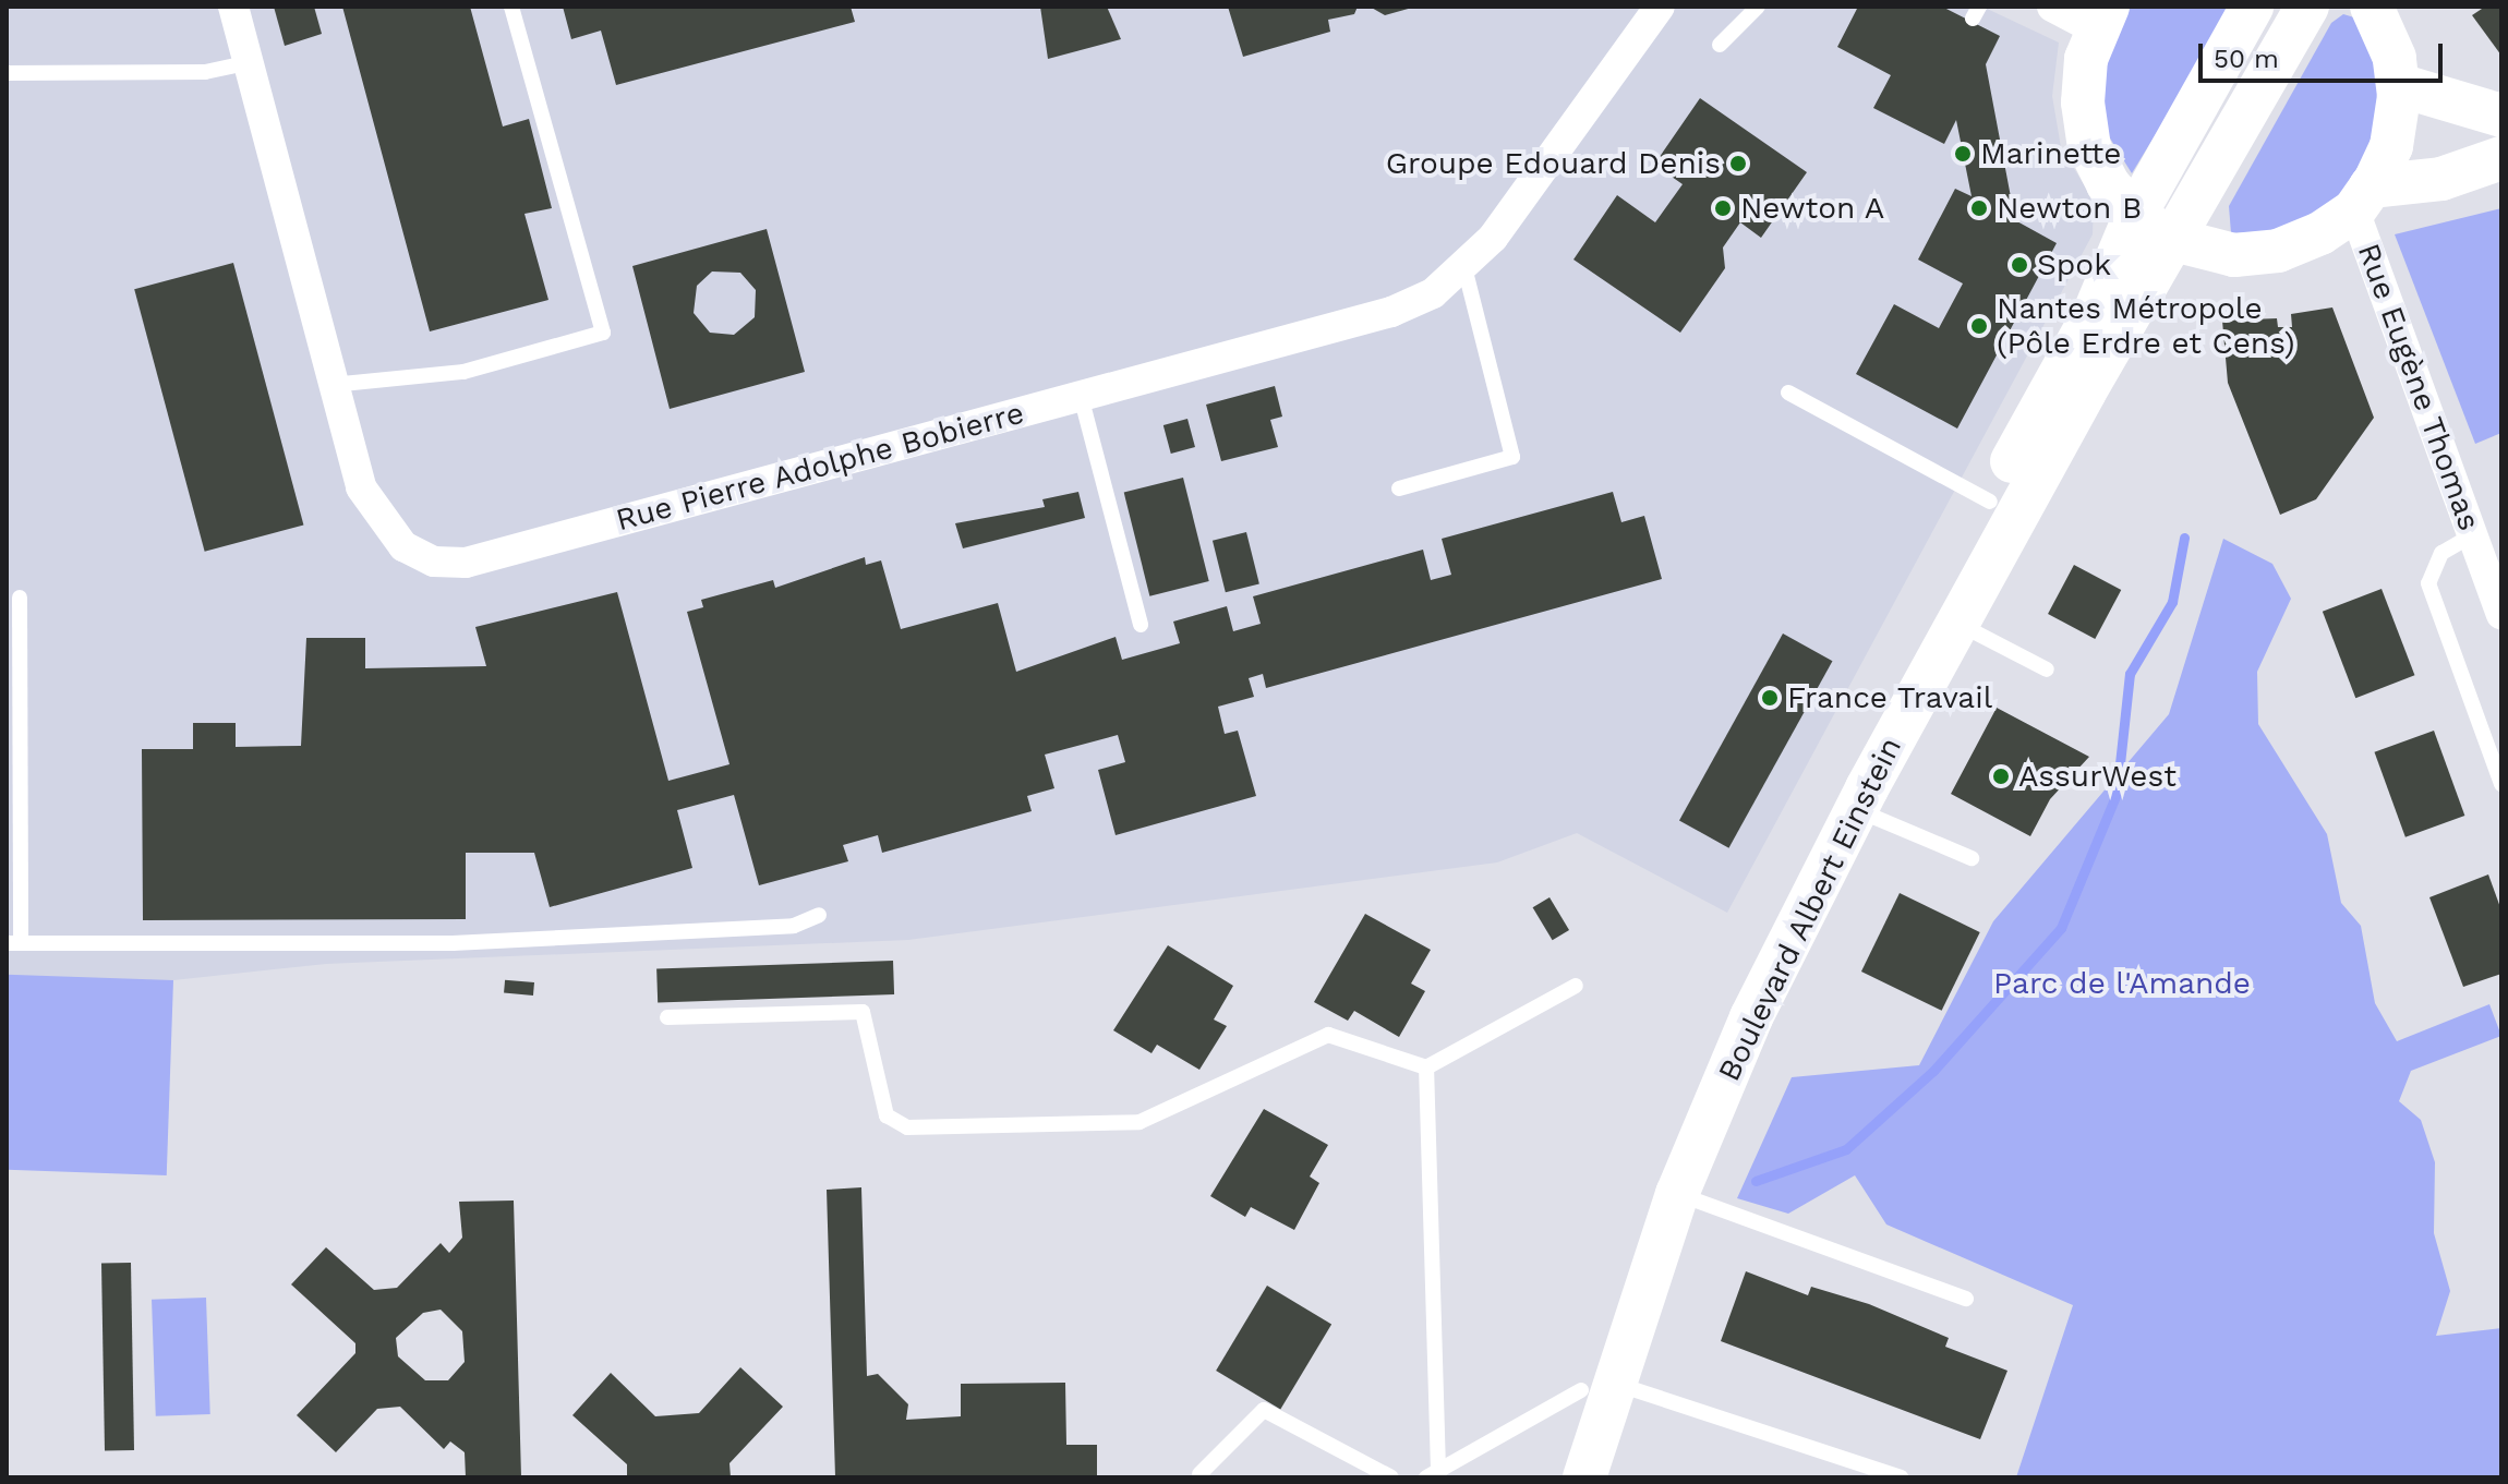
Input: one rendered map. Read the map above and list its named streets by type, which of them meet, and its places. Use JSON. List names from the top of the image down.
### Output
{
  "streets": {
    "main road": ["Boulevard Albert Einstein"],
    "street": ["Rue Eugène Thomas", "Rue Pierre Adolphe Bobierre"]
  },
  "parks": ["Parc de l'Amande"],
  "places": [
    "Marinette",
    "Groupe Edouard Denis",
    "Newton A",
    "Newton B",
    "Spok",
    "Nantes Métropole (Pôle Erdre et Cens)",
    "France Travail",
    "AssurWest"
  ],
  "scale_bar": "50 m"
}
